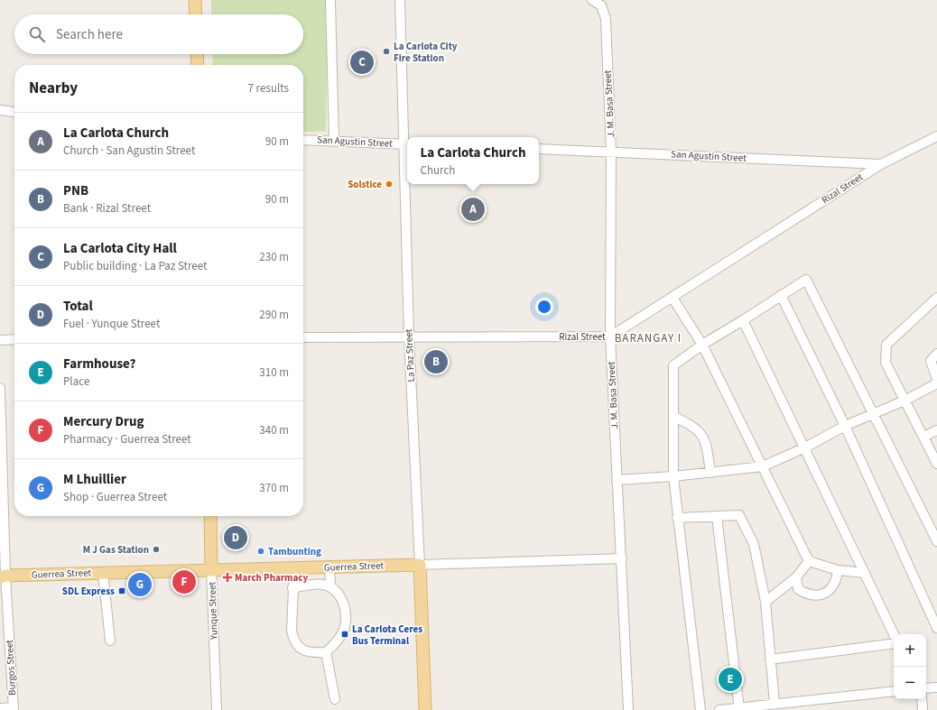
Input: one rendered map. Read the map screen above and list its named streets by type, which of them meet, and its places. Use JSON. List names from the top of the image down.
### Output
{
  "streets": {
    "main road": ["La Paz Street", "Guerrea Street", "Yunque Street"],
    "street": [
      "J. M. Basa Street",
      "San Agustin Street",
      "Rizal Street",
      "Burgos Street"
    ]
  },
  "crossings": [
    ["J. M. Basa Street", "San Agustin Street"],
    ["J. M. Basa Street", "Rizal Street"],
    ["J. M. Basa Street", "Guerrea Street"],
    ["San Agustin Street", "Rizal Street"],
    ["San Agustin Street", "La Paz Street"],
    ["Rizal Street", "La Paz Street"],
    ["La Paz Street", "Guerrea Street"],
    ["Guerrea Street", "Yunque Street"],
    ["Guerrea Street", "Burgos Street"]
  ],
  "districts": ["BARANGAY I"],
  "places": {
    "other": [
      "La Carlota City Fire Station",
      "Solstice",
      "M J Gas Station",
      "Tambunting"
    ],
    "health": ["March Pharmacy"],
    "transit": ["SDL Express", "La Carlota Ceres Bus Terminal"]
  },
  "page": {
    "search": "Search here",
    "pins": [
      "C",
      "A",
      "B",
      "D",
      "F",
      "G",
      "E"
    ],
    "heading": ["Nearby", "7 results"],
    "list": [
      {
        "mark": "A",
        "name": "La Carlota Church",
        "note": "Church · San Agustin Street",
        "value": "90 m"
      },
      {
        "mark": "B",
        "name": "PNB",
        "note": "Bank · Rizal Street",
        "value": "90 m"
      },
      {
        "mark": "C",
        "name": "La Carlota City Hall",
        "note": "Public building · La Paz Street",
        "value": "230 m"
      },
      {
        "mark": "D",
        "name": "Total",
        "note": "Fuel · Yunque Street",
        "value": "290 m"
      },
      {
        "mark": "E",
        "name": "Farmhouse?",
        "note": "Place",
        "value": "310 m"
      },
      {
        "mark": "F",
        "name": "Mercury Drug",
        "note": "Pharmacy · Guerrea Street",
        "value": "340 m"
      },
      {
        "mark": "G",
        "name": "M Lhuillier",
        "note": "Shop · Guerrea Street",
        "value": "370 m"
      }
    ],
    "popup": ["La Carlota Church", "Church"],
    "map_buttons": ["+", "−"]
  }
}
